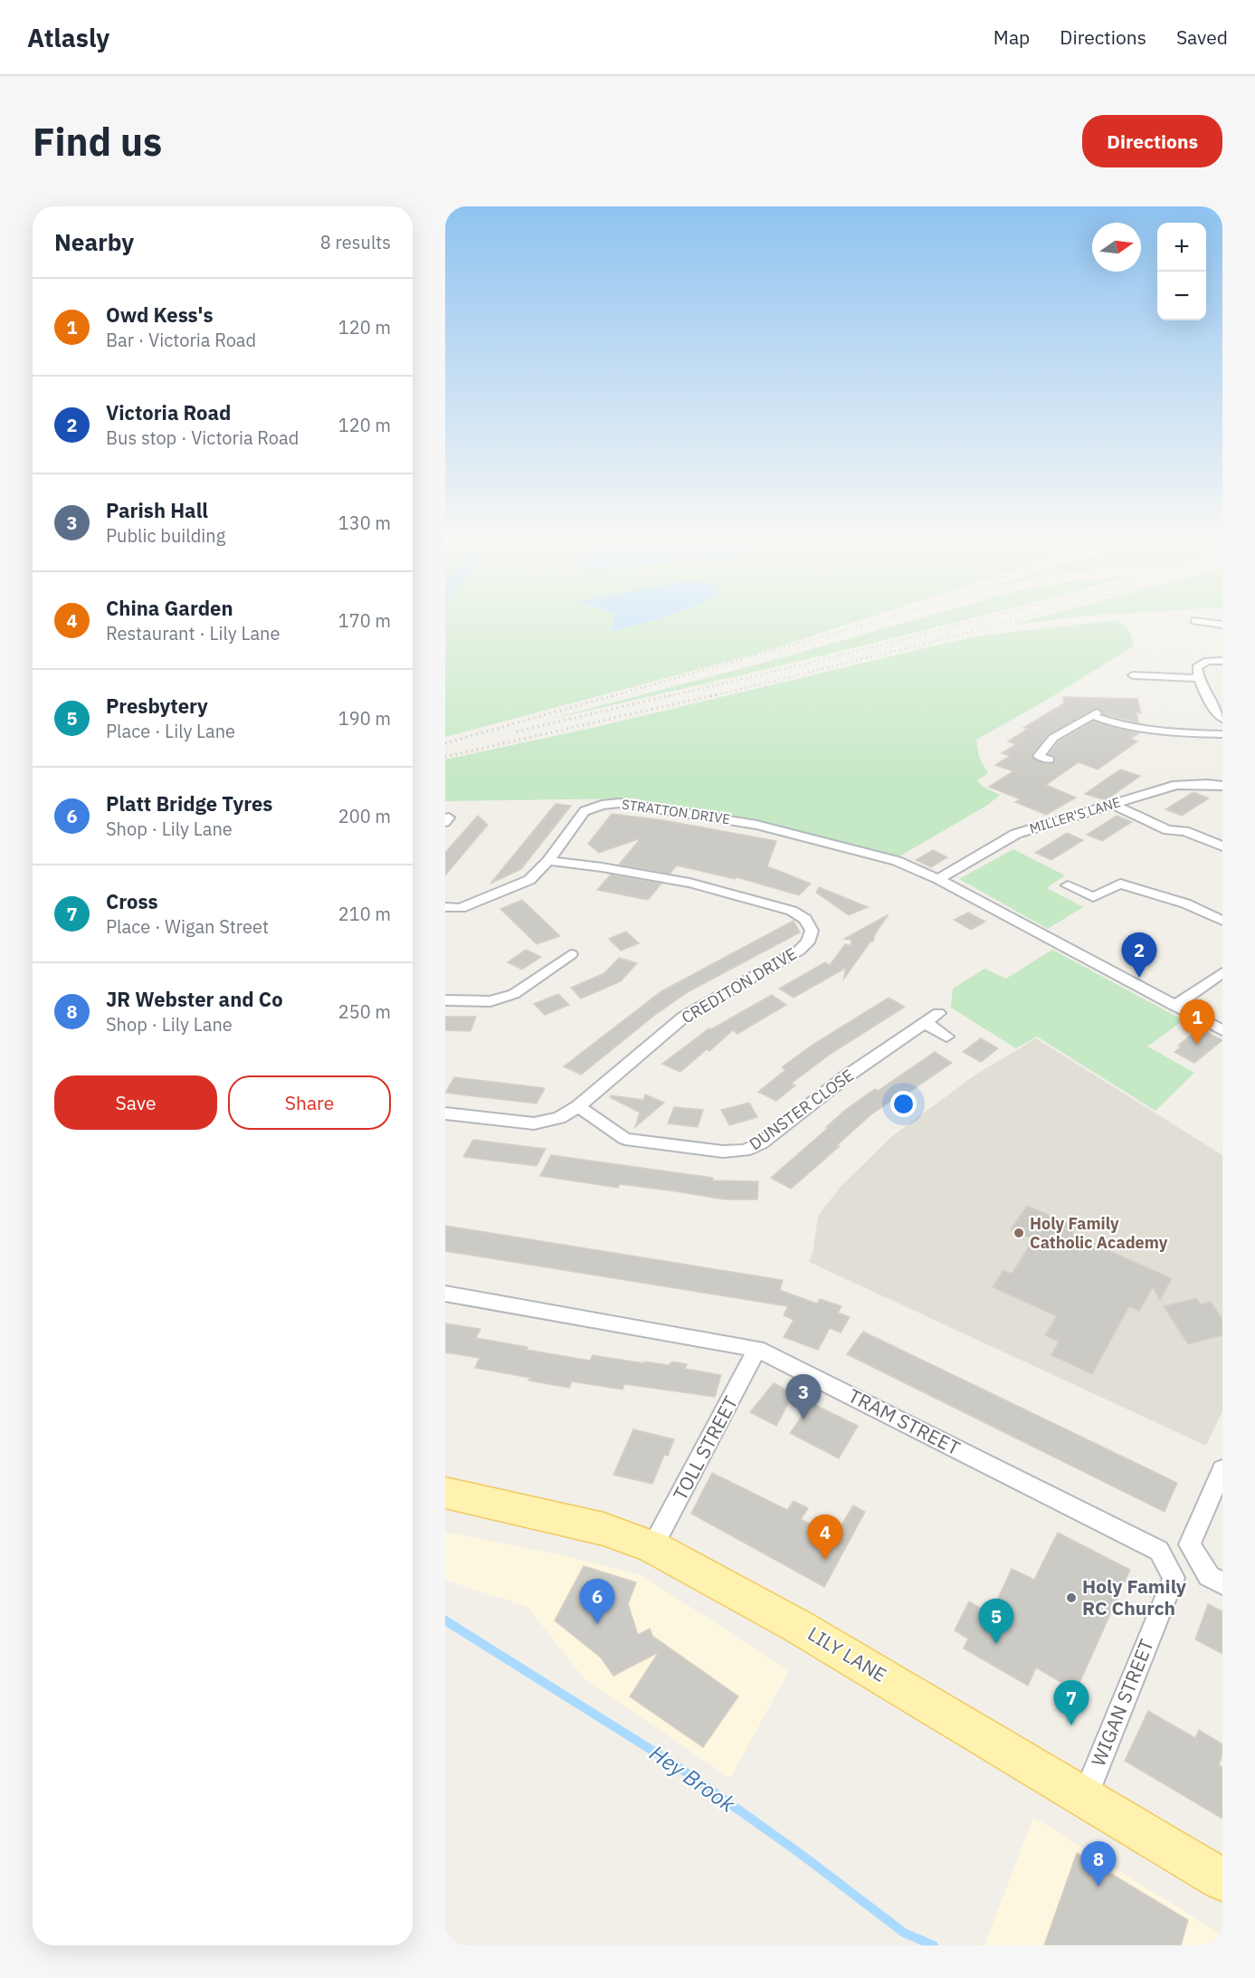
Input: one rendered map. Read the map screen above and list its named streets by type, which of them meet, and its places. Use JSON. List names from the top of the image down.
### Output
{
  "streets": {
    "main road": ["LILY LANE"],
    "street": [
      "STRATTON DRIVE",
      "MILLER'S LANE",
      "CREDITON DRIVE",
      "DUNSTER CLOSE",
      "TRAM STREET",
      "TOLL STREET",
      "WIGAN STREET"
    ]
  },
  "crossings": [
    ["STRATTON DRIVE", "MILLER'S LANE"],
    ["STRATTON DRIVE", "CREDITON DRIVE"],
    ["CREDITON DRIVE", "DUNSTER CLOSE"],
    ["TRAM STREET", "TOLL STREET"],
    ["TRAM STREET", "WIGAN STREET"],
    ["TOLL STREET", "LILY LANE"],
    ["LILY LANE", "WIGAN STREET"]
  ],
  "water": ["Hey Brook"],
  "places": ["Holy Family Catholic Academy", "Holy Family RC Church"],
  "north": "right",
  "page": {
    "header": "Atlasly",
    "nav": ["Map", "Directions", "Saved"],
    "buttons": [
      "Directions",
      ["Save", "Share"]
    ],
    "title": "Find us",
    "heading": ["Nearby", "8 results"],
    "map_buttons": ["+", "−"],
    "list": [
      {
        "mark": "1",
        "name": "Owd Kess's",
        "note": "Bar · Victoria Road",
        "value": "120 m"
      },
      {
        "mark": "2",
        "name": "Victoria Road",
        "note": "Bus stop · Victoria Road",
        "value": "120 m"
      },
      {
        "mark": "3",
        "name": "Parish Hall",
        "note": "Public building",
        "value": "130 m"
      },
      {
        "mark": "4",
        "name": "China Garden",
        "note": "Restaurant · Lily Lane",
        "value": "170 m"
      },
      {
        "mark": "5",
        "name": "Presbytery",
        "note": "Place · Lily Lane",
        "value": "190 m"
      },
      {
        "mark": "6",
        "name": "Platt Bridge Tyres",
        "note": "Shop · Lily Lane",
        "value": "200 m"
      },
      {
        "mark": "7",
        "name": "Cross",
        "note": "Place · Wigan Street",
        "value": "210 m"
      },
      {
        "mark": "8",
        "name": "JR Webster and Co",
        "note": "Shop · Lily Lane",
        "value": "250 m"
      }
    ],
    "pins": [
      "2",
      "1",
      "3",
      "4",
      "6",
      "5",
      "7",
      "8"
    ]
  }
}
